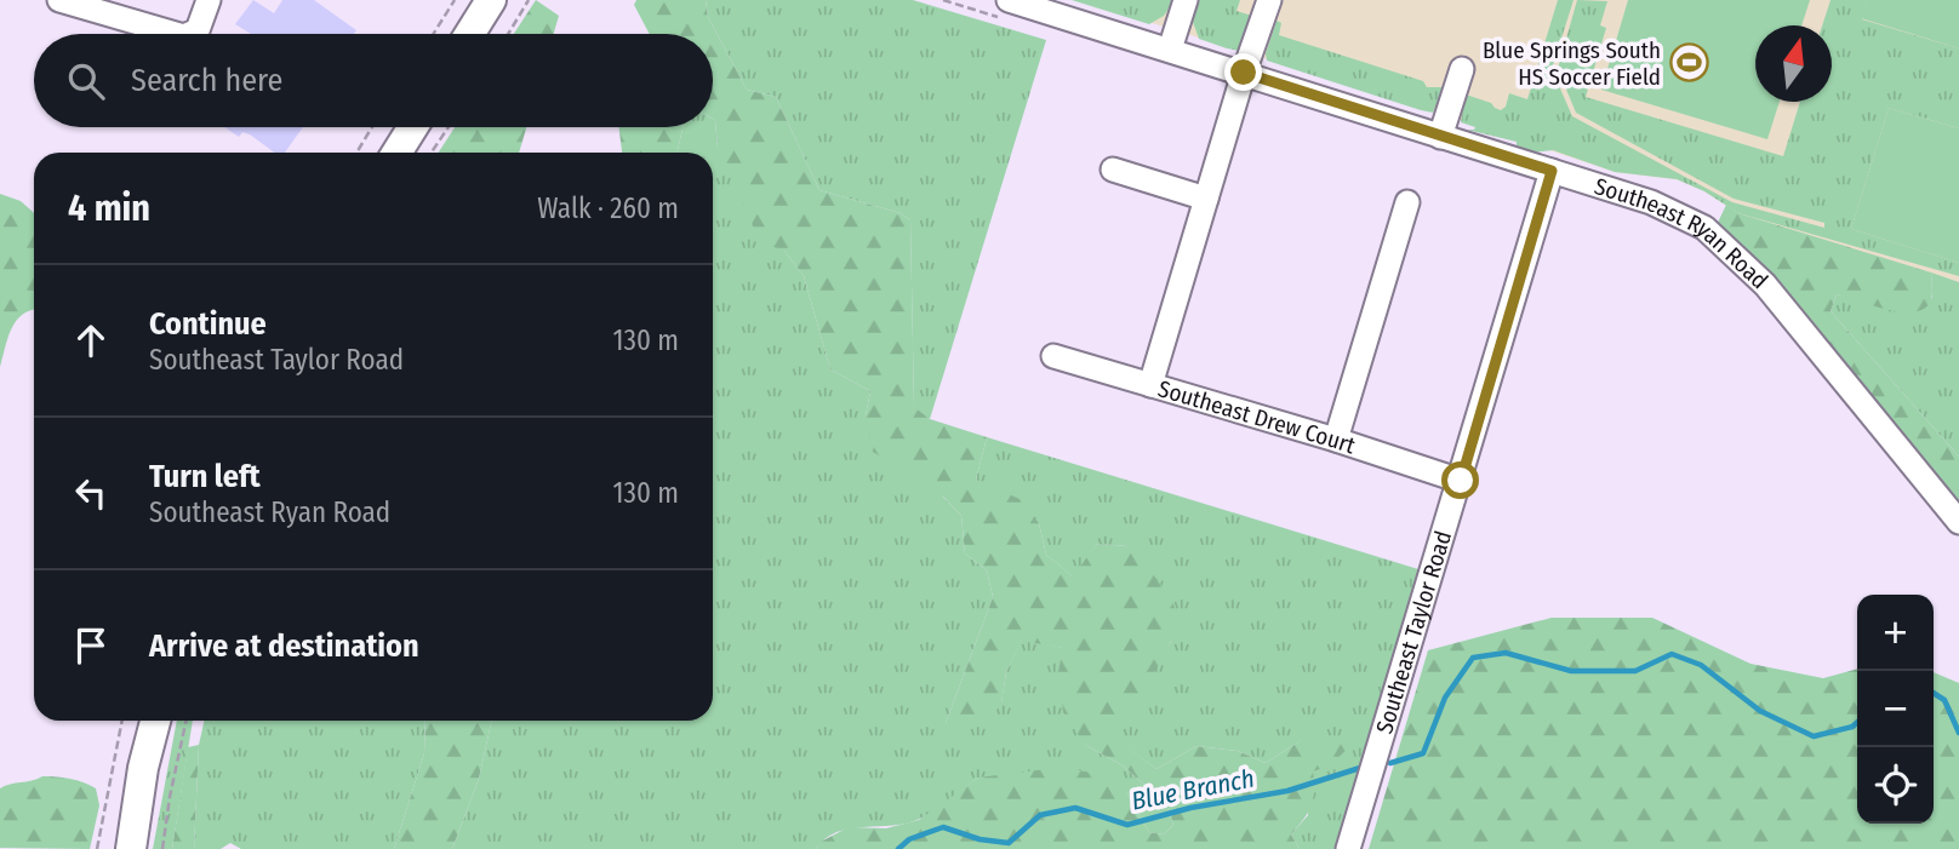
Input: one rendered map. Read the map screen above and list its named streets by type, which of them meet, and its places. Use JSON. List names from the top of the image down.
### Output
{
  "streets": {
    "street": ["Southeast Ryan Road", "Southeast Drew Court", "Southeast Taylor Road"]
  },
  "crossings": [
    ["Southeast Ryan Road", "Southeast Taylor Road"],
    ["Southeast Drew Court", "Southeast Taylor Road"]
  ],
  "water": ["Blue Branch"],
  "places": {
    "sports": ["Blue Springs South HS Soccer Field"]
  },
  "north": "top",
  "page": {
    "search": "Search here",
    "heading": ["4 min", "Walk · 260 m"],
    "list": [
      ["Continue", "Southeast Taylor Road", "130 m"],
      ["Turn left", "Southeast Ryan Road", "130 m"],
      "Arrive at destination"
    ],
    "map_buttons": ["+", "−"]
  }
}
